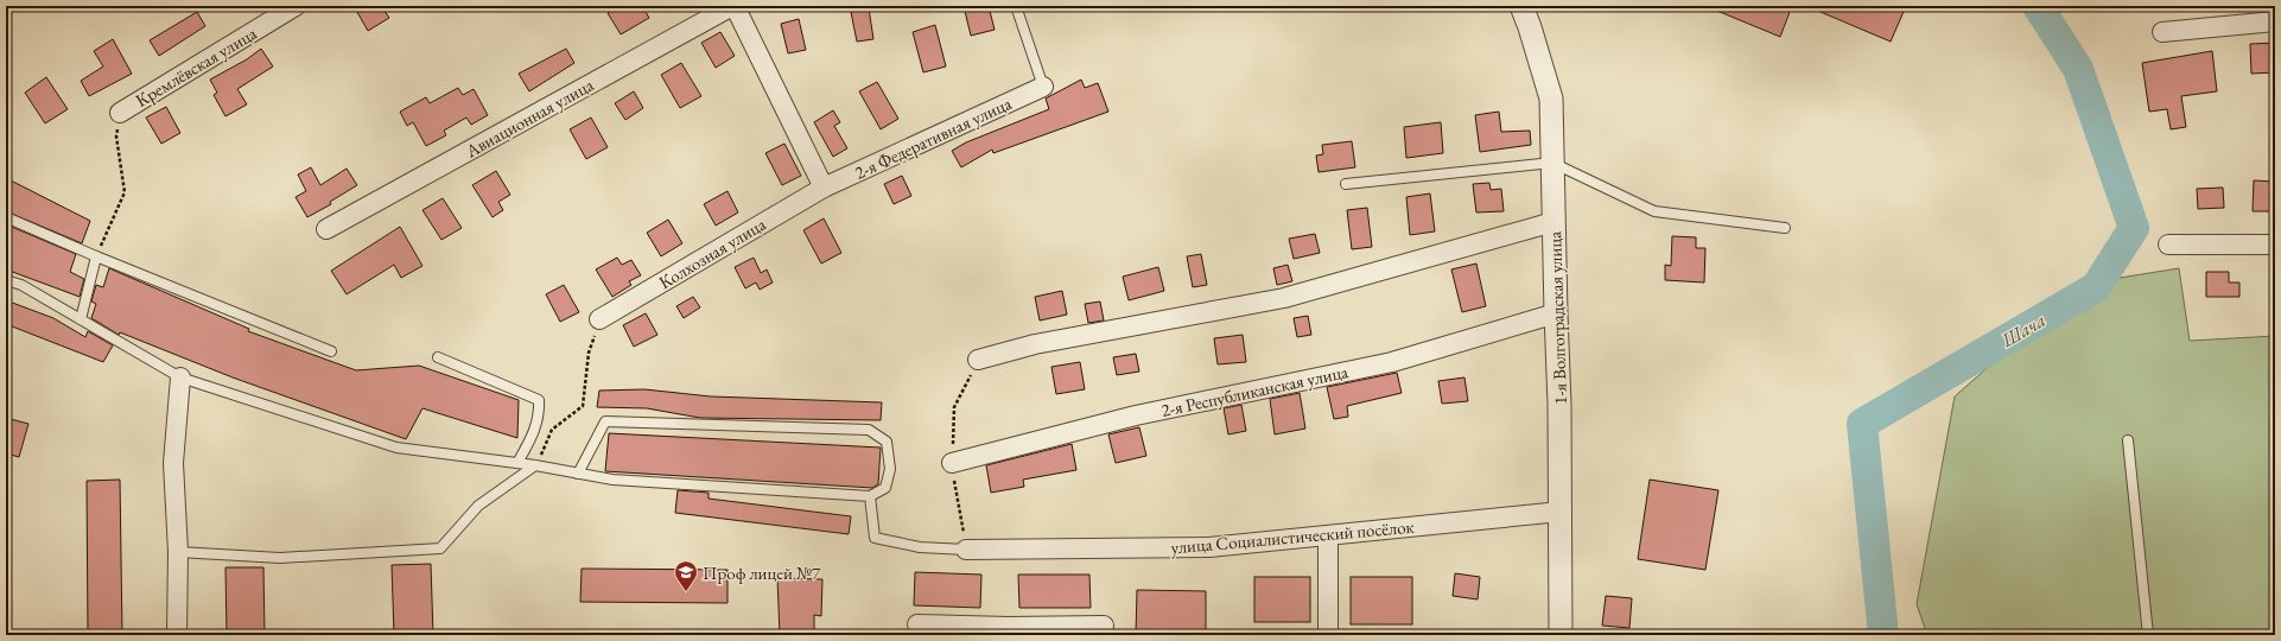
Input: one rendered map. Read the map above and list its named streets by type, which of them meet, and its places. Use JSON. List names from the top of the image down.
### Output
{
  "streets": {
    "street": [
      "Кремлёвская улица",
      "Авиационная улица",
      "2-я Федеративная улица",
      "Колхозная улица",
      "1-я Волгоградская улица",
      "2-я Республиканская улица",
      "улица Социалистический посёлок"
    ]
  },
  "crossings": [
    ["2-я Федеративная улица", "Колхозная улица"],
    ["1-я Волгоградская улица", "2-я Республиканская улица"],
    ["1-я Волгоградская улица", "улица Социалистический посёлок"]
  ],
  "water": ["Шача"],
  "places": {
    "school or university": ["Проф лицей №7"]
  }
}
